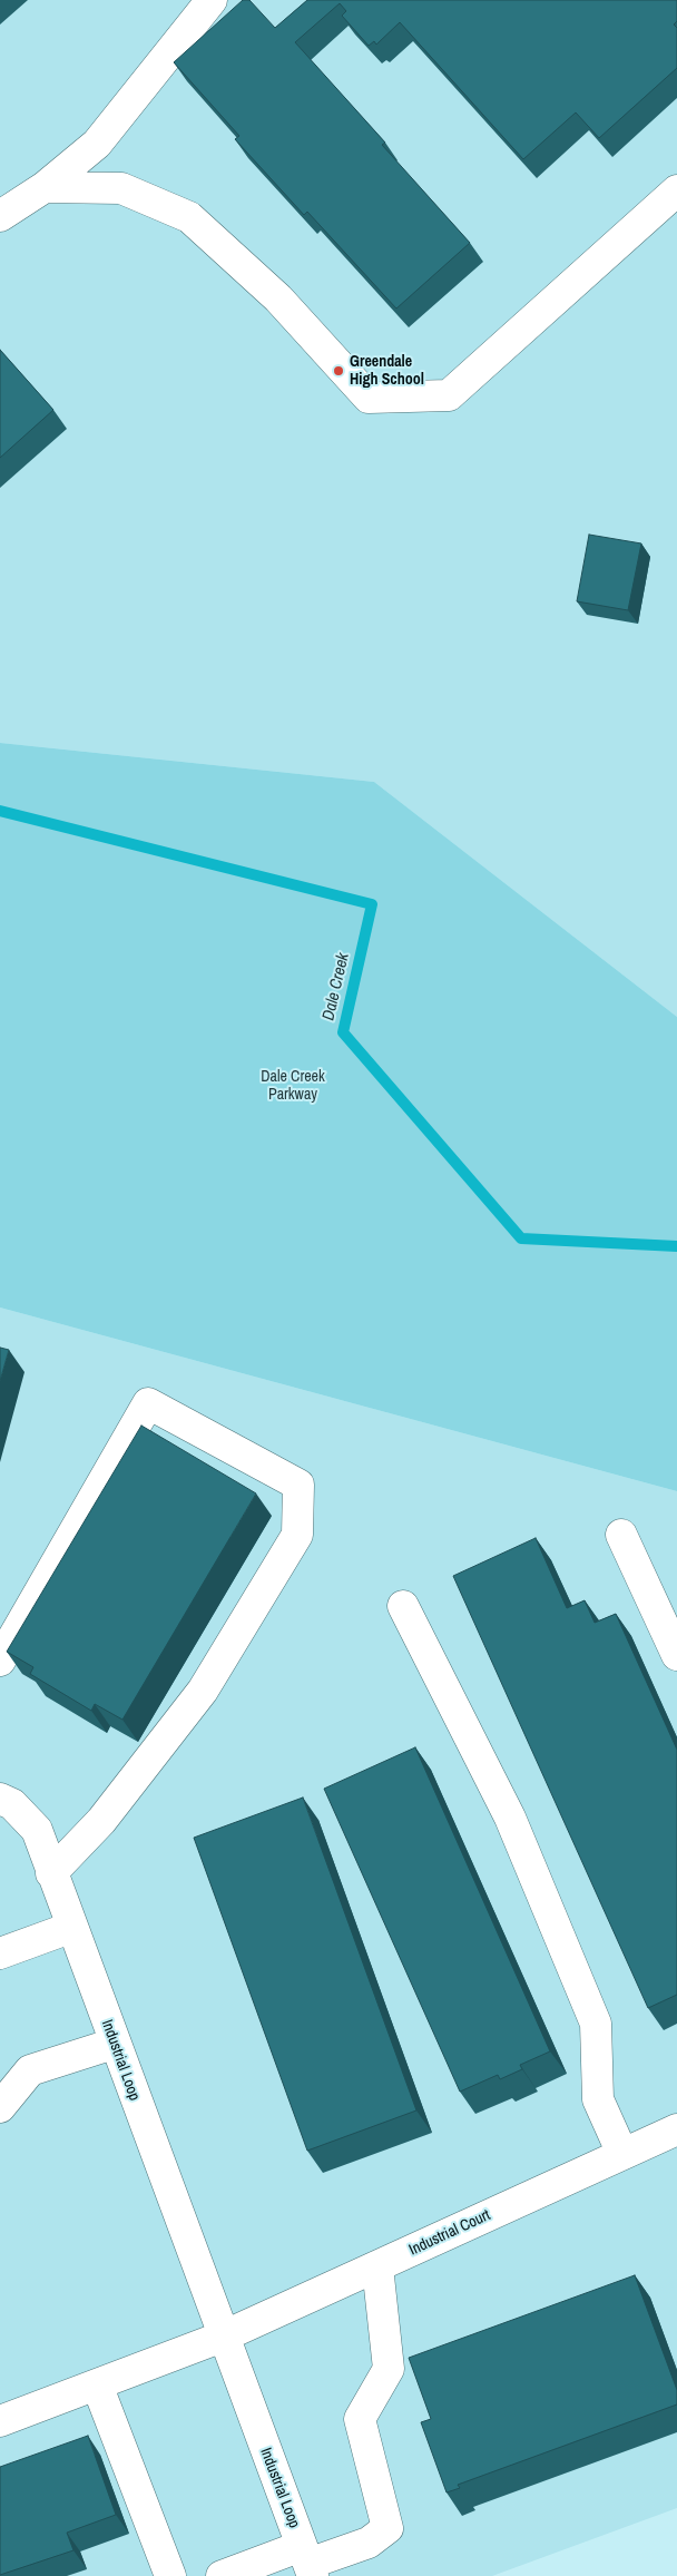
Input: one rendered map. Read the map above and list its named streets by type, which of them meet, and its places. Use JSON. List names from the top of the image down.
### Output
{
  "streets": {
    "street": ["Industrial Loop", "Industrial Court"]
  },
  "crossings": [
    ["Industrial Loop", "Industrial Court"]
  ],
  "water": ["Dale Creek"],
  "parks": ["Dale Creek Parkway"],
  "places": ["Greendale High School"]
}
